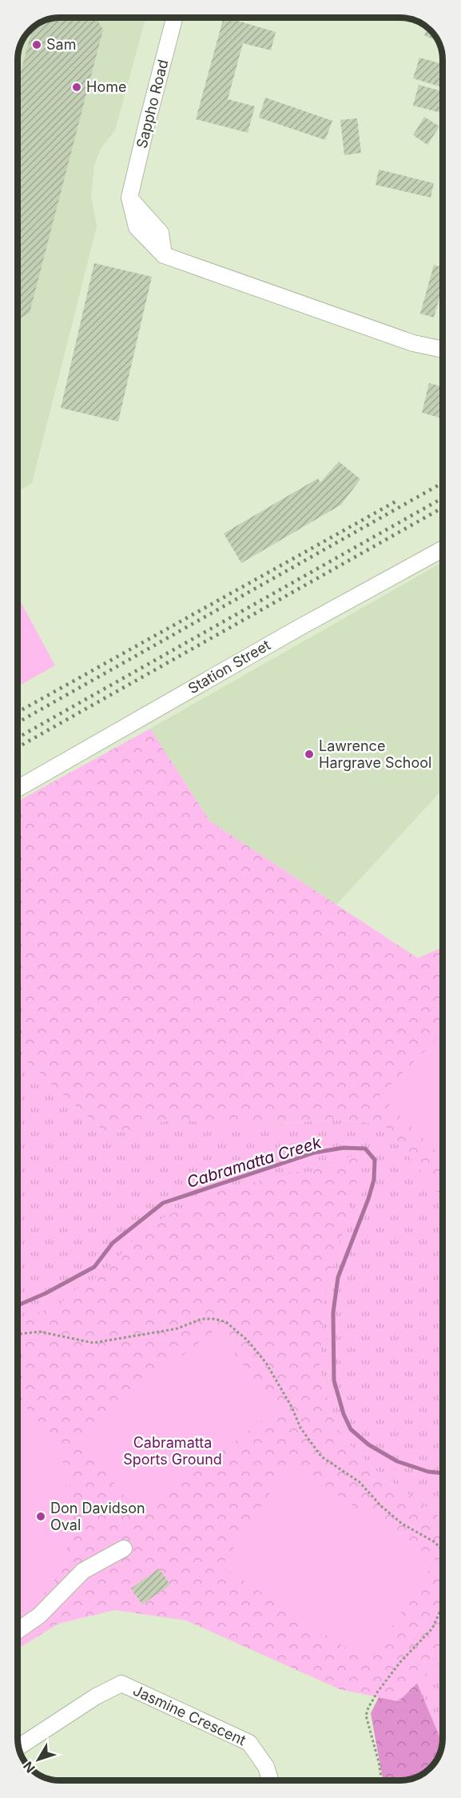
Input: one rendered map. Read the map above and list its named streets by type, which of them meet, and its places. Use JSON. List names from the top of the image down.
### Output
{
  "streets": {
    "street": ["Sappho Road", "Station Street", "Jasmine Crescent"]
  },
  "water": ["Cabramatta Creek"],
  "parks": ["Cabramatta Sports Ground"],
  "places": [
    "Sam",
    "Home",
    "Lawrence Hargrave School",
    "Don Davidson Oval"
  ],
  "north": "bottom left"
}
